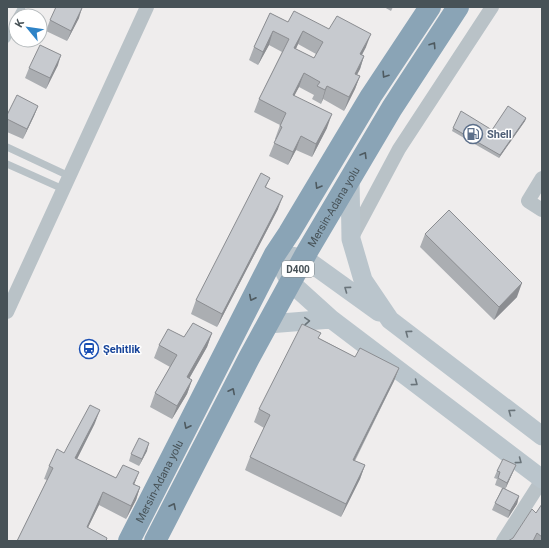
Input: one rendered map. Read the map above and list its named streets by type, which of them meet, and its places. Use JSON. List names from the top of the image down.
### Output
{
  "streets": {
    "highway": ["Mersin-Adana yolu", "D400"]
  },
  "places": {
    "fuel station": ["Shell"],
    "station": ["Şehitlik"]
  },
  "north": "top left"
}
